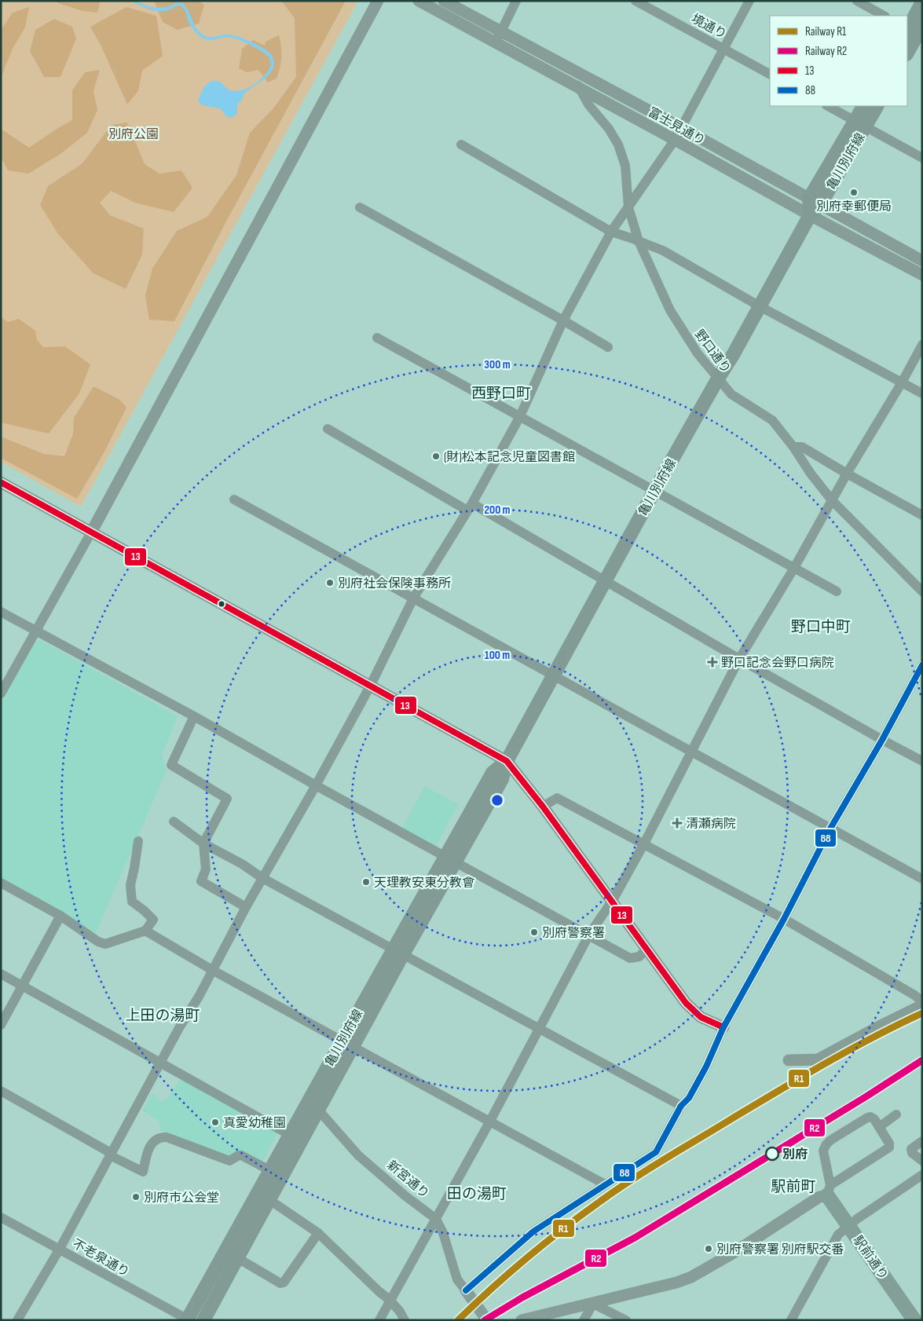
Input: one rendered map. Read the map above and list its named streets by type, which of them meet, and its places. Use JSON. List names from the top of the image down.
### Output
{
  "streets": {
    "main road": ["亀川別府線", "駅前通り"],
    "street": [
      "境通り",
      "富士見通り",
      "野口通り",
      "新宮通り",
      "不老泉通り"
    ]
  },
  "crossings": [
    ["富士見通り", "亀川別府線"],
    ["富士見通り", "野口通り"],
    ["亀川別府線", "野口通り"],
    ["亀川別府線", "新宮通り"],
    ["亀川別府線", "不老泉通り"]
  ],
  "districts": [
    "西野口町",
    "野口中町",
    "上田の湯町",
    "駅前町",
    "田の湯町"
  ],
  "parks": ["別府公園"],
  "places": {
    "other": [
      "別府幸郵便局",
      "(財)松本記念児童図書館",
      "別府社会保険事務所",
      "天理教安東分教會",
      "別府警察署",
      "真愛幼稚園",
      "別府",
      "別府市公会堂",
      "別府警察署 別府駅交番"
    ],
    "health": ["野口記念会野口病院", "清瀬病院"]
  },
  "lines": [
    "transit line 13",
    "transit line 88",
    "rail line R1",
    "rail line R2"
  ],
  "legend": [
    "Railway R1",
    "Railway R2",
    "13",
    "88"
  ],
  "rings": ["300 m", "200 m", "100 m"]
}
